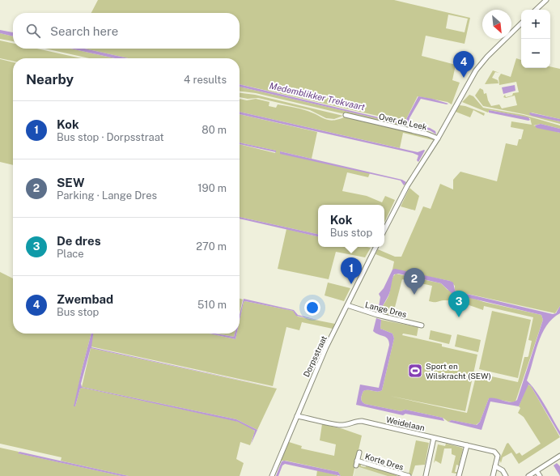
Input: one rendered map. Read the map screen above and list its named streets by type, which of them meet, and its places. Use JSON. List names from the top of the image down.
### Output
{
  "streets": {
    "street": [
      "Over de Leek",
      "Lange Dres",
      "Dorpsstraat",
      "Weidelaan",
      "Korte Dres"
    ]
  },
  "crossings": [
    ["Lange Dres", "Dorpsstraat"],
    ["Dorpsstraat", "Weidelaan"]
  ],
  "water": ["Medemblikker Trekvaart"],
  "places": {
    "sports": ["Sport en Wilskracht (SEW)"]
  },
  "north": "bottom right",
  "page": {
    "map_buttons": ["+", "−"],
    "search": "Search here",
    "pins": [
      "4",
      "1",
      "2",
      "3"
    ],
    "heading": ["Nearby", "4 results"],
    "list": [
      {
        "mark": "1",
        "name": "Kok",
        "note": "Bus stop · Dorpsstraat",
        "value": "80 m"
      },
      {
        "mark": "2",
        "name": "SEW",
        "note": "Parking · Lange Dres",
        "value": "190 m"
      },
      {
        "mark": "3",
        "name": "De dres",
        "note": "Place",
        "value": "270 m"
      },
      {
        "mark": "4",
        "name": "Zwembad",
        "note": "Bus stop",
        "value": "510 m"
      }
    ],
    "popup": ["Kok", "Bus stop"]
  }
}
